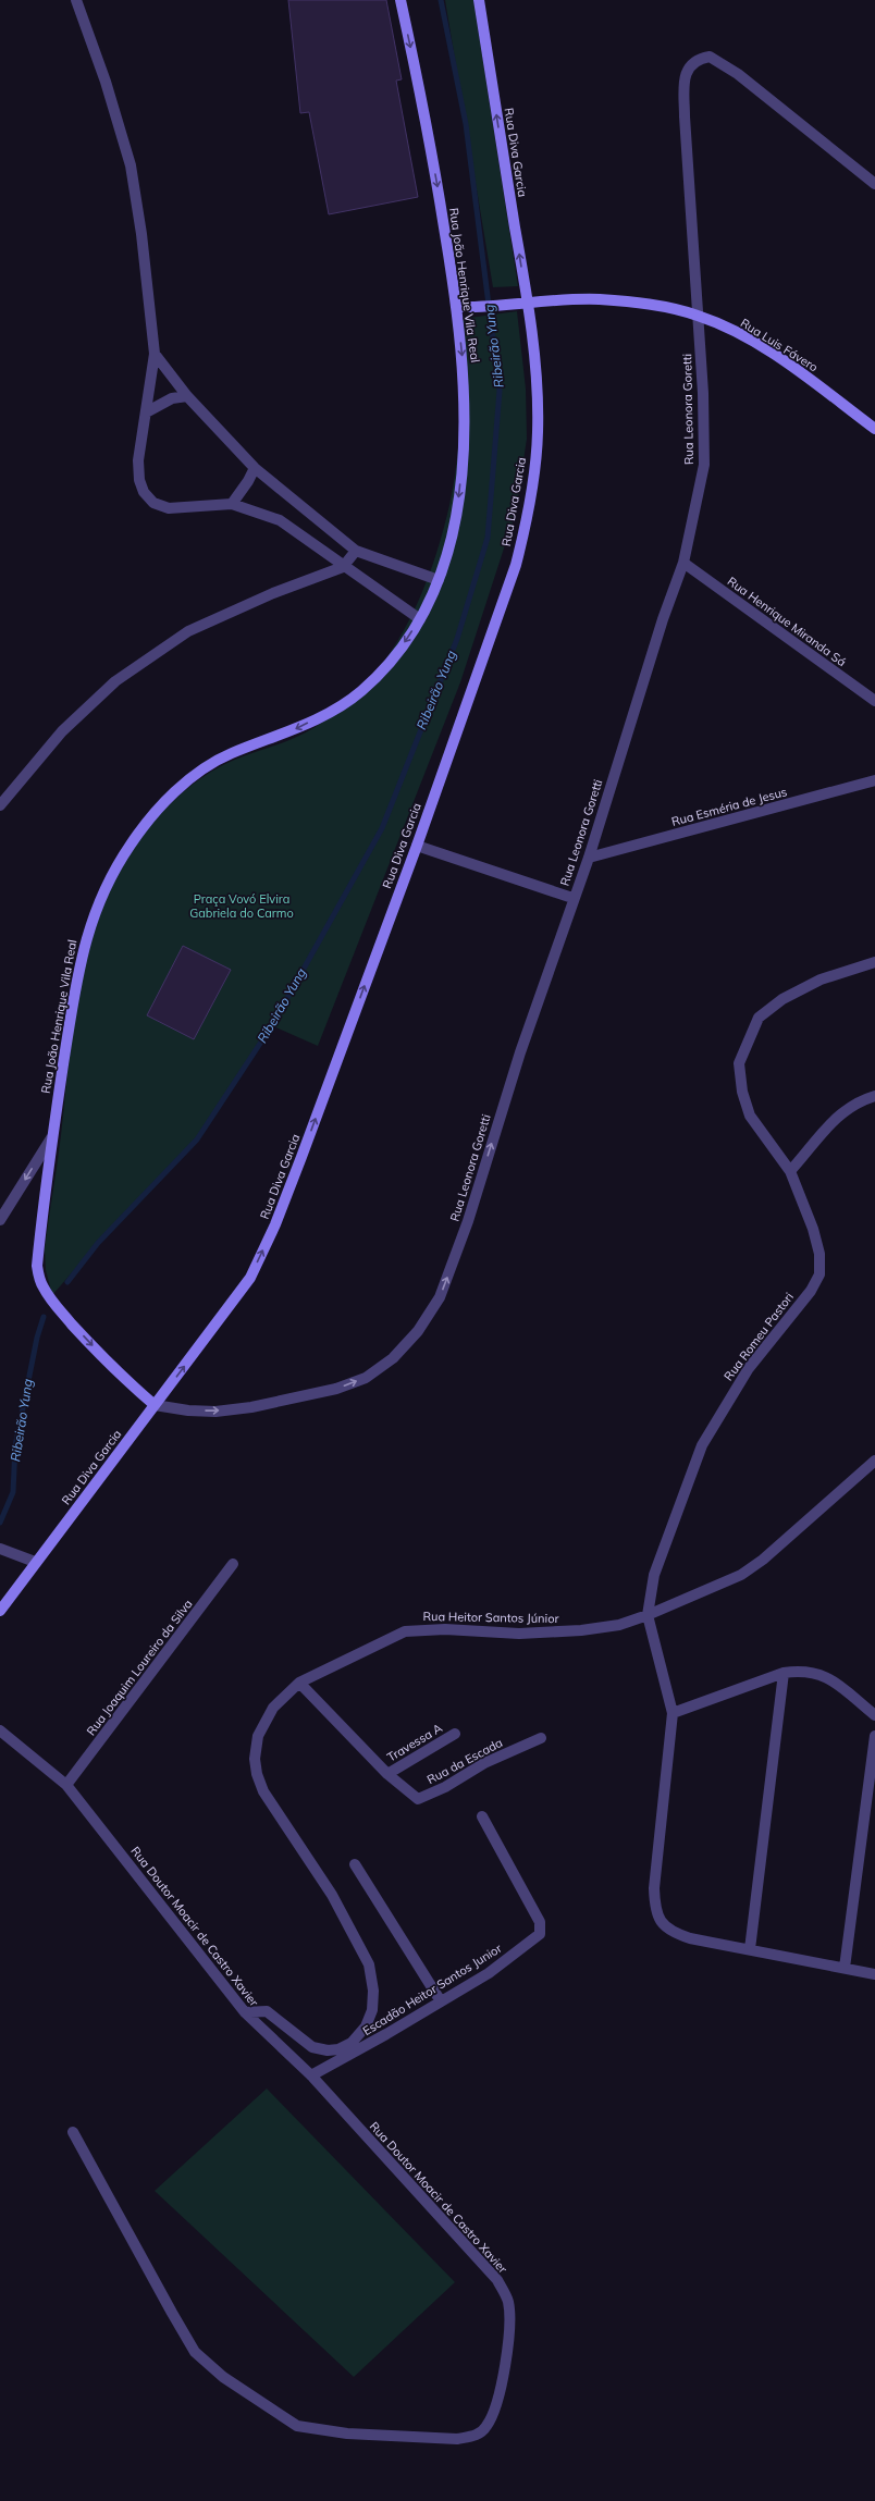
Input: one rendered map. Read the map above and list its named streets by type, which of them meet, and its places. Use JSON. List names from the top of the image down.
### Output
{
  "streets": {
    "street": [
      "Rua Diva Garcia",
      "Rua João Henrique Vila Real",
      "Rua Luis Fávero",
      "Rua Leonora Goretti",
      "Rua Henrique Miranda Sá",
      "Rua Esméria de Jesus",
      "Rua Romeu Pastori",
      "Rua Heitor Santos Júnior",
      "Rua Joaquim Loureiro da Silva",
      "Travessa A",
      "Rua da Escada",
      "Rua Doutor Moacir de Castro Xavier",
      "Escadão Heitor Santos Junior"
    ]
  },
  "crossings": [
    ["Rua Diva Garcia", "Rua João Henrique Vila Real"],
    ["Rua Diva Garcia", "Rua Luis Fávero"],
    ["Rua Diva Garcia", "Rua Leonora Goretti"],
    ["Rua João Henrique Vila Real", "Rua Luis Fávero"],
    ["Rua João Henrique Vila Real", "Rua Leonora Goretti"],
    ["Rua Luis Fávero", "Rua Leonora Goretti"],
    ["Rua Leonora Goretti", "Rua Henrique Miranda Sá"],
    ["Rua Leonora Goretti", "Rua Esméria de Jesus"],
    ["Rua Romeu Pastori", "Rua Heitor Santos Júnior"],
    ["Rua Heitor Santos Júnior", "Rua Doutor Moacir de Castro Xavier"],
    ["Rua Joaquim Loureiro da Silva", "Rua Doutor Moacir de Castro Xavier"],
    ["Travessa A", "Rua da Escada"],
    ["Rua Doutor Moacir de Castro Xavier", "Escadão Heitor Santos Junior"]
  ],
  "one_way": ["Rua Diva Garcia", "Rua João Henrique Vila Real", "Rua Leonora Goretti"],
  "water": ["Ribeirão Yung"],
  "parks": ["Praça Vovó Elvira Gabriela do Carmo"]
}
